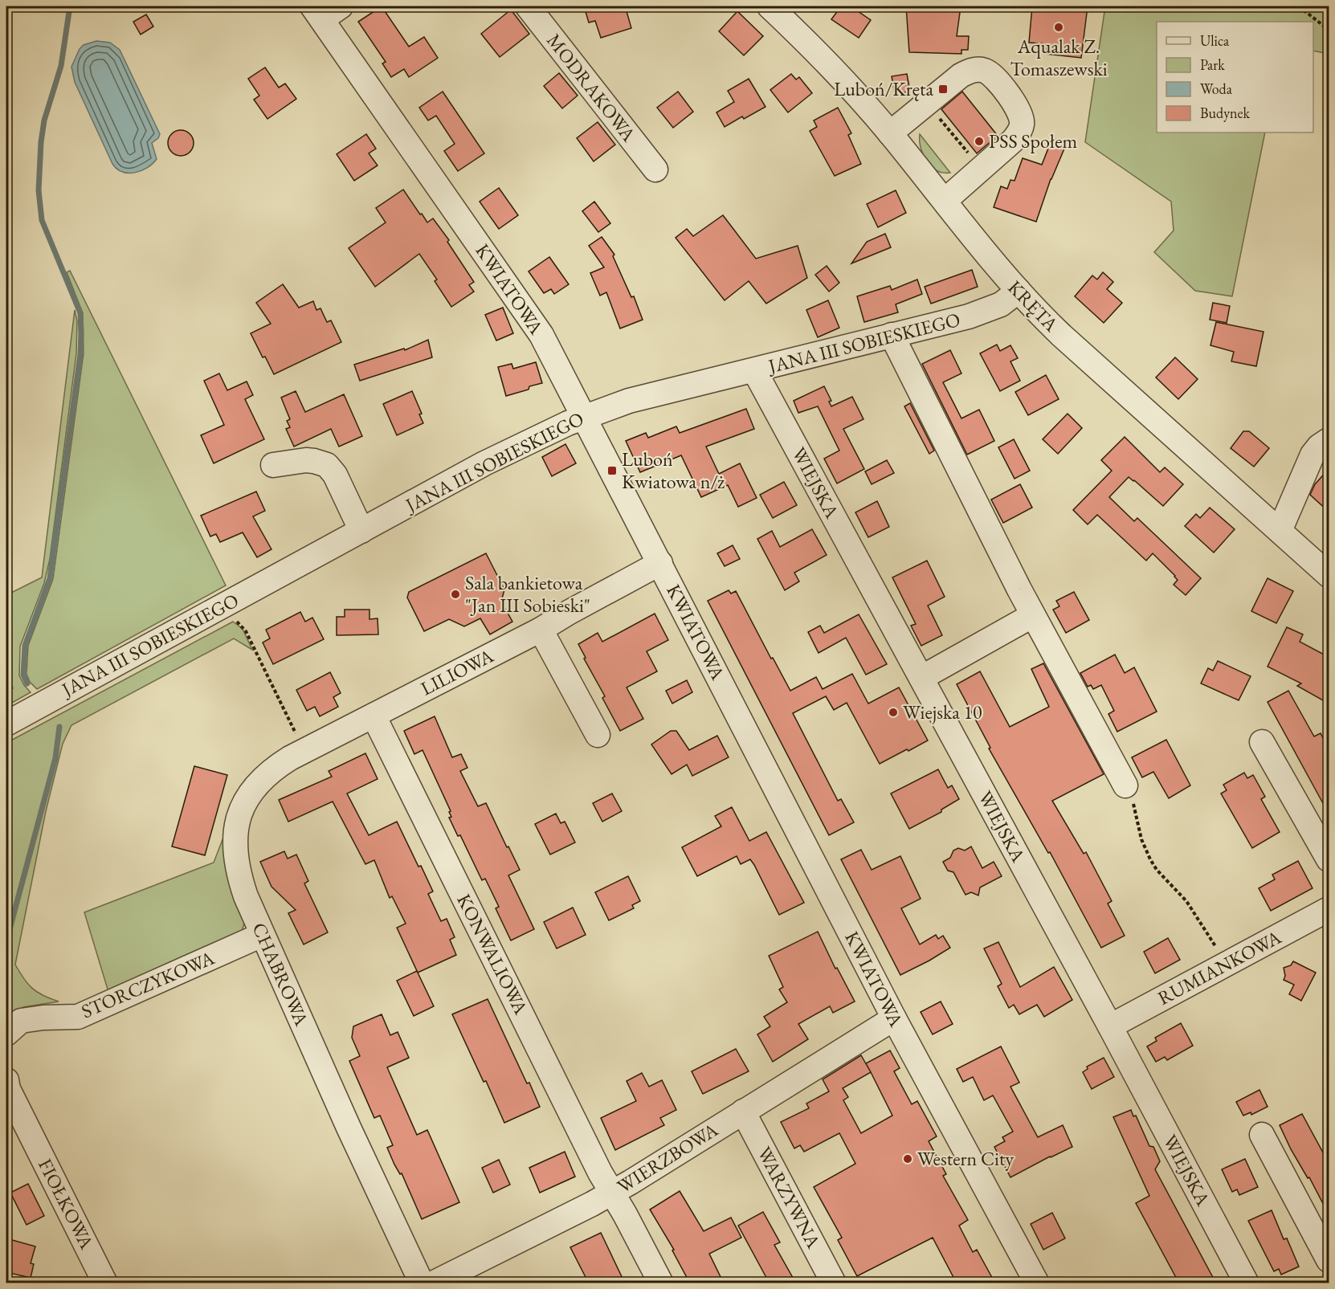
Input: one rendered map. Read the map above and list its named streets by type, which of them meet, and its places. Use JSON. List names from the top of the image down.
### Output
{
  "streets": {
    "street": [
      "MODRAKOWA",
      "KWIATOWA",
      "KRĘTA",
      "JANA III SOBIESKIEGO",
      "WIEJSKA",
      "LILIOWA",
      "KONWALIOWA",
      "RUMIANKOWA",
      "CHABROWA",
      "STORCZYKOWA",
      "WIERZBOWA",
      "WARZYWNA",
      "FIOŁKOWA"
    ]
  },
  "crossings": [
    ["KWIATOWA", "JANA III SOBIESKIEGO"],
    ["KWIATOWA", "LILIOWA"],
    ["KWIATOWA", "WIERZBOWA"],
    ["KRĘTA", "JANA III SOBIESKIEGO"],
    ["JANA III SOBIESKIEGO", "WIEJSKA"],
    ["WIEJSKA", "RUMIANKOWA"],
    ["LILIOWA", "KONWALIOWA"],
    ["LILIOWA", "CHABROWA"],
    ["KONWALIOWA", "CHABROWA"],
    ["KONWALIOWA", "WIERZBOWA"],
    ["CHABROWA", "STORCZYKOWA"],
    ["WIERZBOWA", "WARZYWNA"]
  ],
  "places": {
    "other": [
      "Aqualak Z. Tomaszewski",
      "PSS Społem",
      "Sala bankietowa \"Jan III Sobieski\"",
      "Wiejska 10",
      "Western City"
    ],
    "transit": ["Luboń/Kręta", "Luboń Kwiatowa n/ż"]
  },
  "legend": [
    "Ulica",
    "Park",
    "Woda",
    "Budynek"
  ]
}
